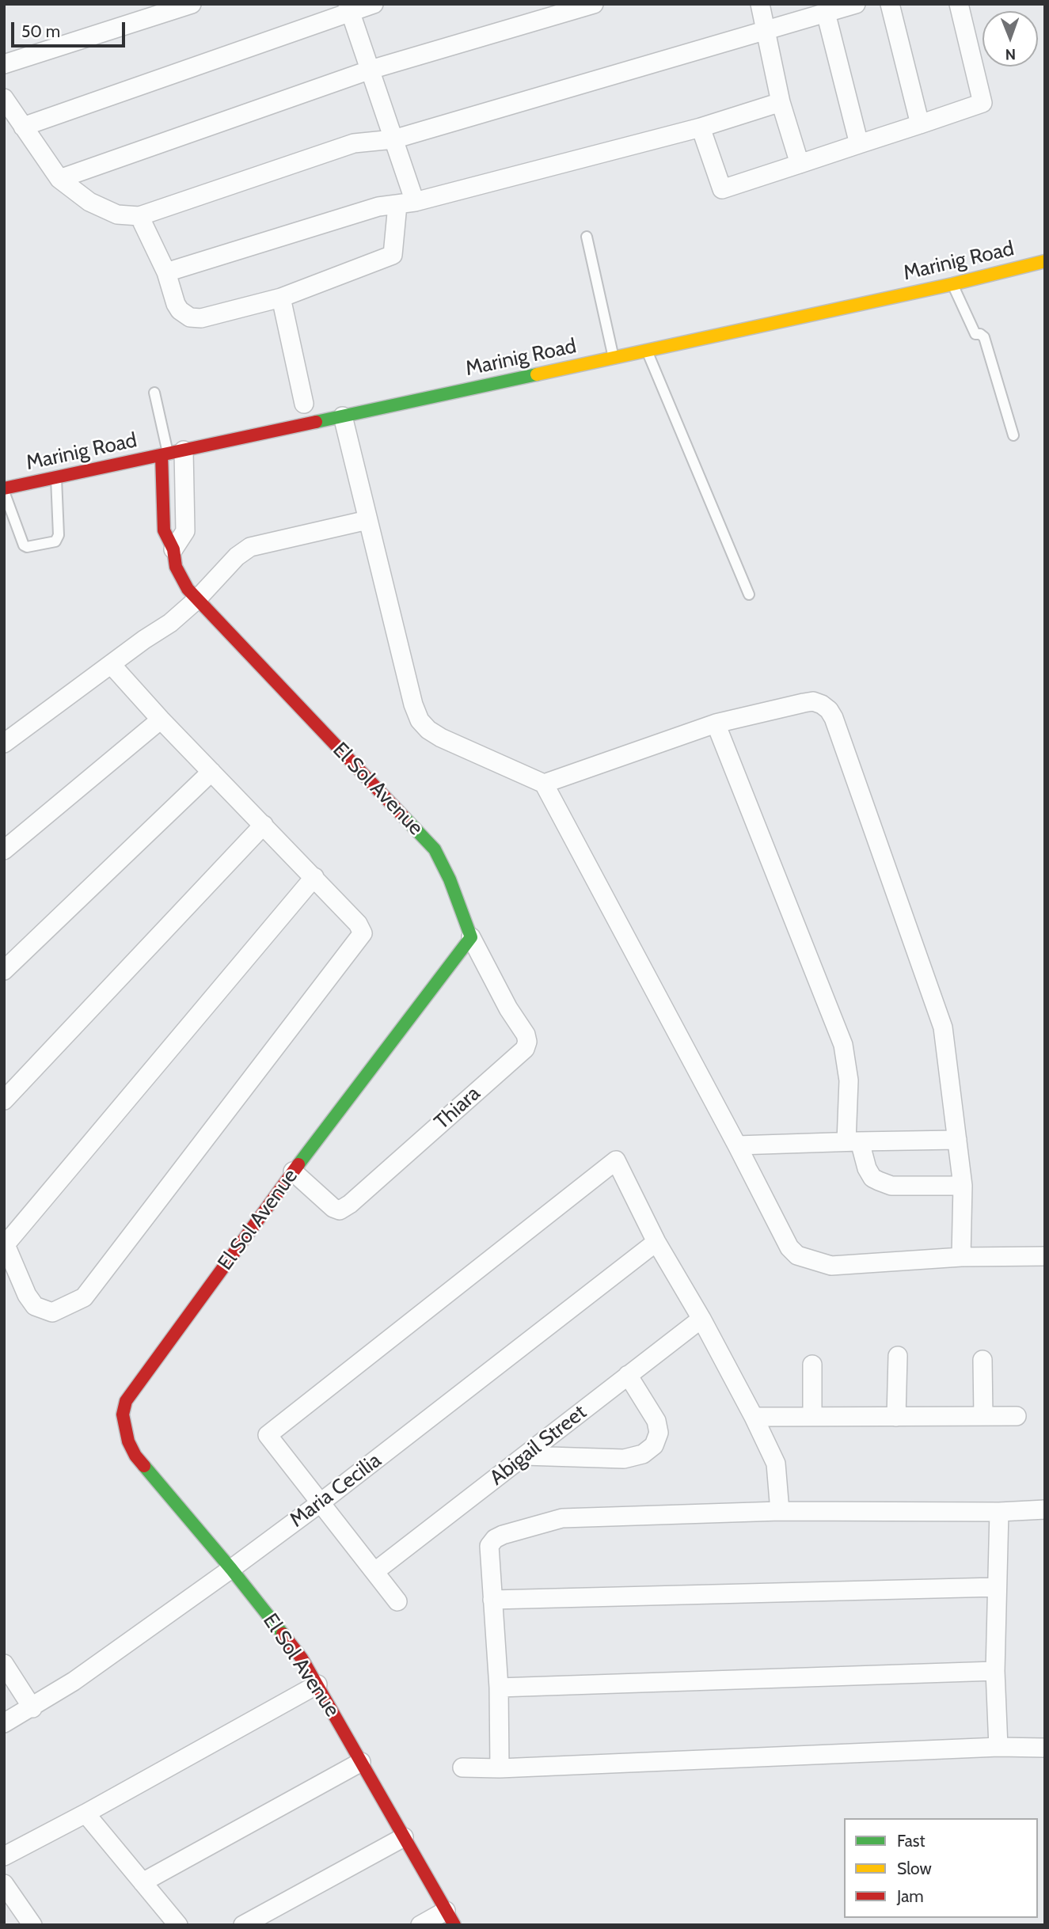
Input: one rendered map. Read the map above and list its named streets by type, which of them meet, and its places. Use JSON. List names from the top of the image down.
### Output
{
  "streets": {
    "street": [
      "Marinig Road",
      "El Sol Avenue",
      "Thiara",
      "Abigail Street",
      "Maria Cecilia"
    ]
  },
  "crossings": [
    ["Marinig Road", "El Sol Avenue"],
    ["El Sol Avenue", "Thiara"],
    ["El Sol Avenue", "Maria Cecilia"]
  ],
  "legend": ["Fast", "Slow", "Jam"],
  "scale_bar": "50 m",
  "north": "bottom"
}
